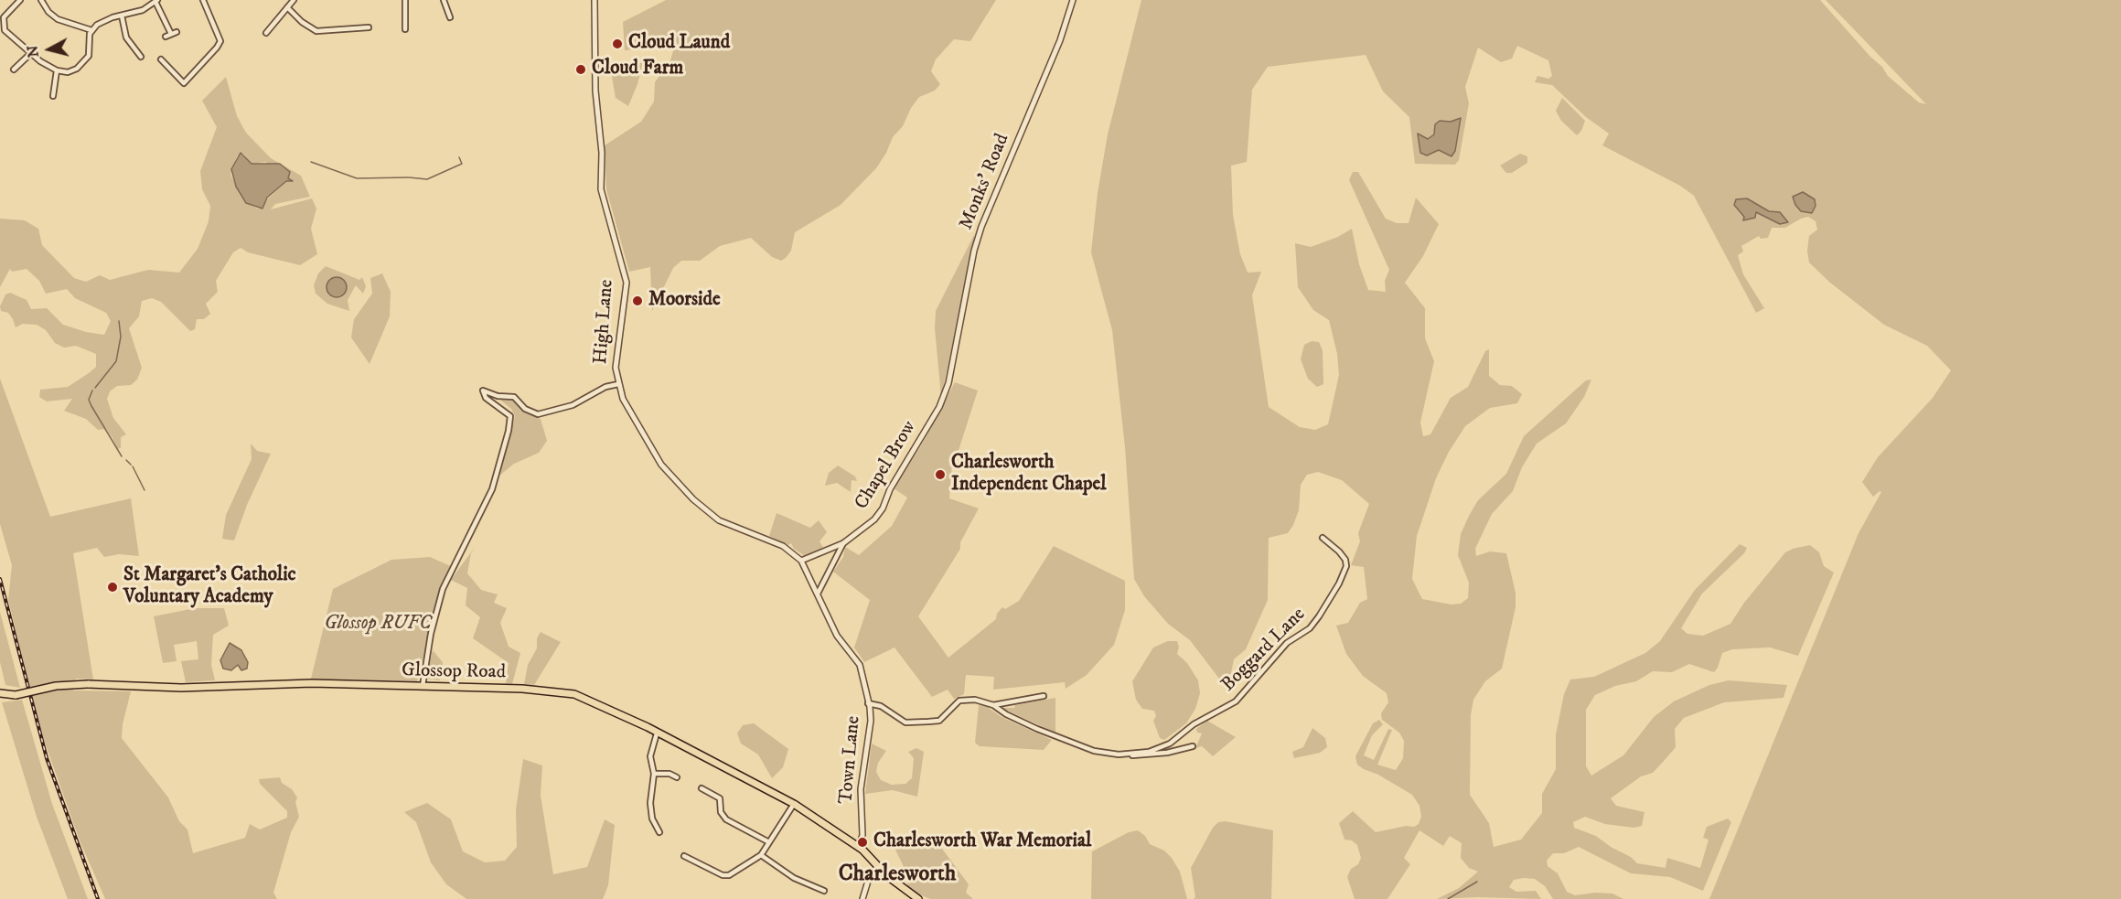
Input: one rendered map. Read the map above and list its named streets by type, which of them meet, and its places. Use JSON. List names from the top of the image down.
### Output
{
  "streets": {
    "main road": ["Glossop Road"],
    "street": [
      "Monks' Road",
      "High Lane",
      "Chapel Brow",
      "Boggard Lane",
      "Town Lane"
    ]
  },
  "crossings": [
    ["Monks' Road", "Chapel Brow"],
    ["High Lane", "Chapel Brow"],
    ["High Lane", "Town Lane"],
    ["Chapel Brow", "Town Lane"],
    ["Glossop Road", "Town Lane"]
  ],
  "districts": ["Charlesworth"],
  "parks": ["Glossop RUFC"],
  "places": [
    "Cloud Laund",
    "Cloud Farm",
    "Moorside",
    "Charlesworth Independent Chapel",
    "St Margaret's Catholic Voluntary Academy",
    "Charlesworth War Memorial"
  ],
  "north": "left"
}
